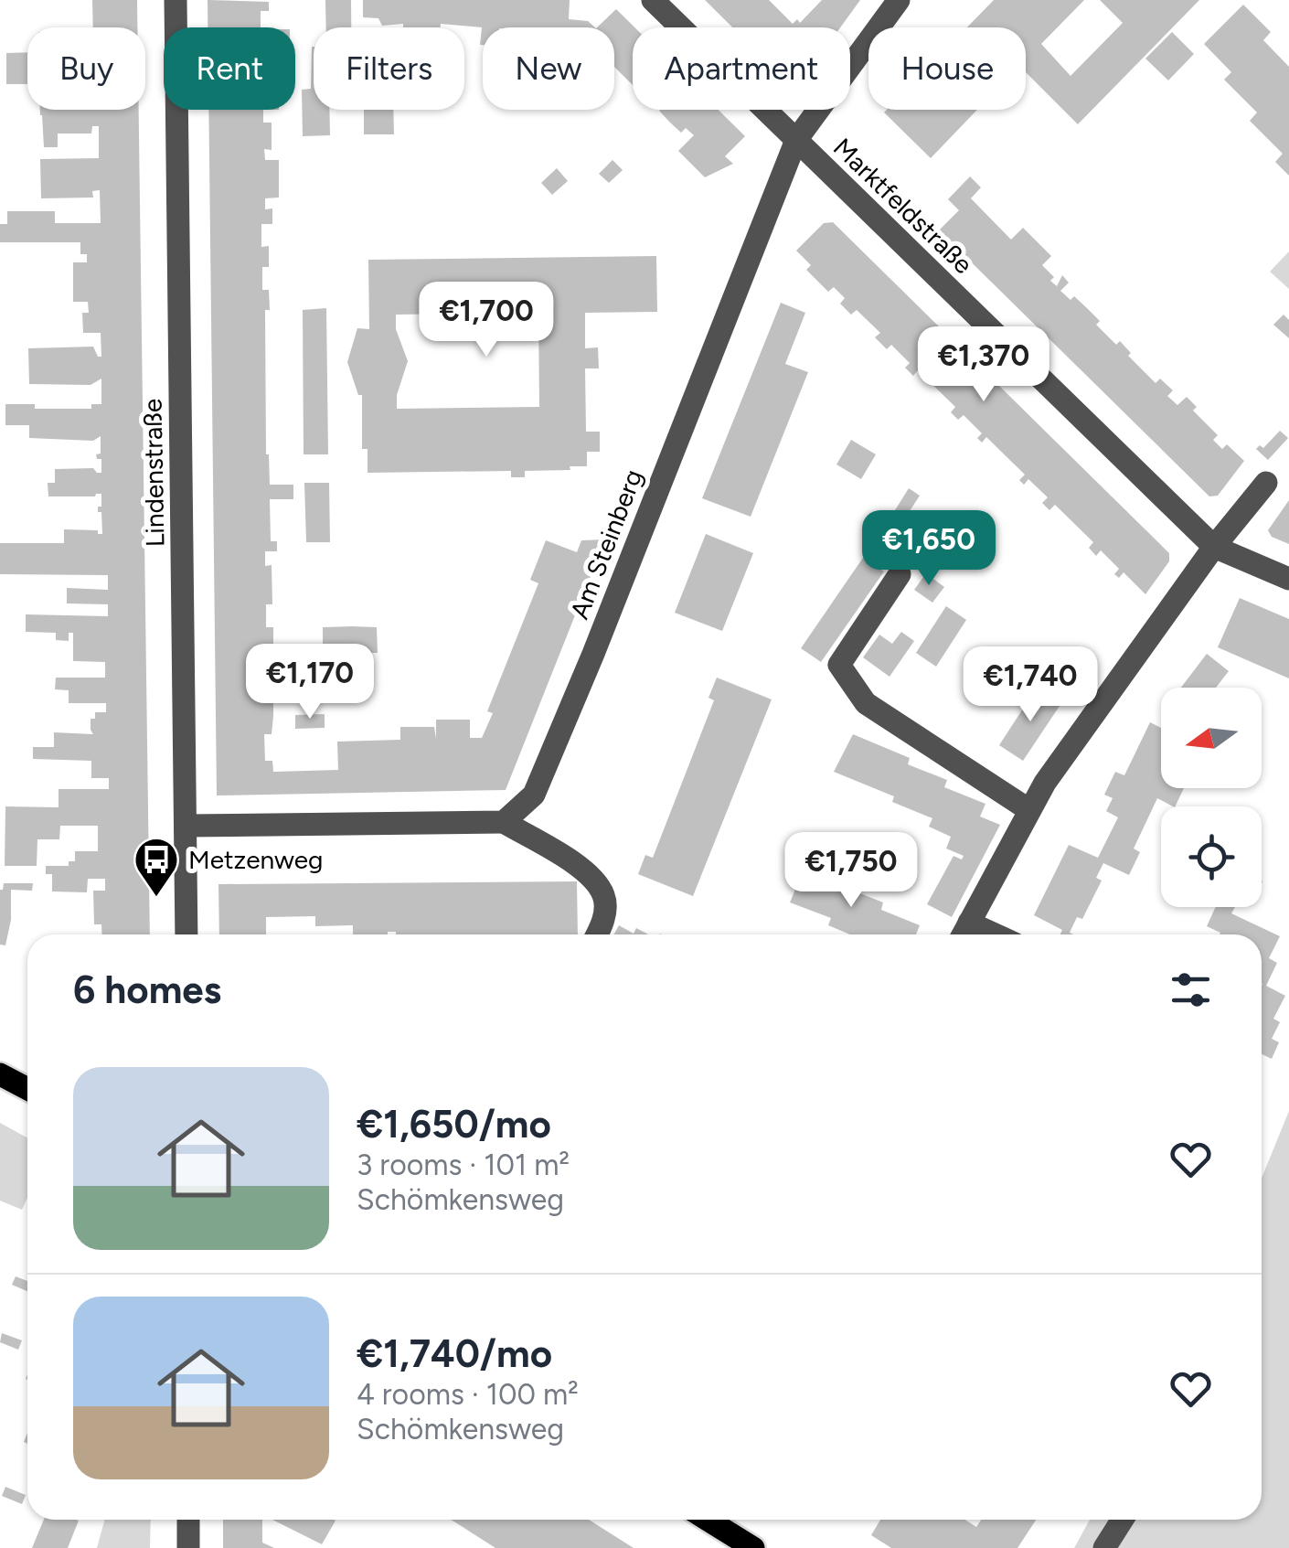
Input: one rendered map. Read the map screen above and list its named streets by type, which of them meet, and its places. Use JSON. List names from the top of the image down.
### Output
{
  "streets": {
    "street": ["Marktfeldstraße", "Lindenstraße", "Am Steinberg"]
  },
  "crossings": [
    ["Marktfeldstraße", "Am Steinberg"]
  ],
  "places": {
    "bus stop": ["Metzenweg"]
  },
  "north": "left",
  "page": {
    "chip": [
      "Buy",
      "Rent",
      "Filters",
      "New",
      "Apartment",
      "House"
    ],
    "price": [
      "€1,700",
      "€1,370",
      "€1,650",
      "€1,170",
      "€1,740",
      "€1,750"
    ],
    "heading": "6 homes",
    "list": [
      {
        "name": "€1,650/mo",
        "note": "3 rooms · 101 m² · Schömkensweg"
      },
      {
        "name": "€1,740/mo",
        "note": "4 rooms · 100 m² · Schömkensweg"
      }
    ]
  }
}
